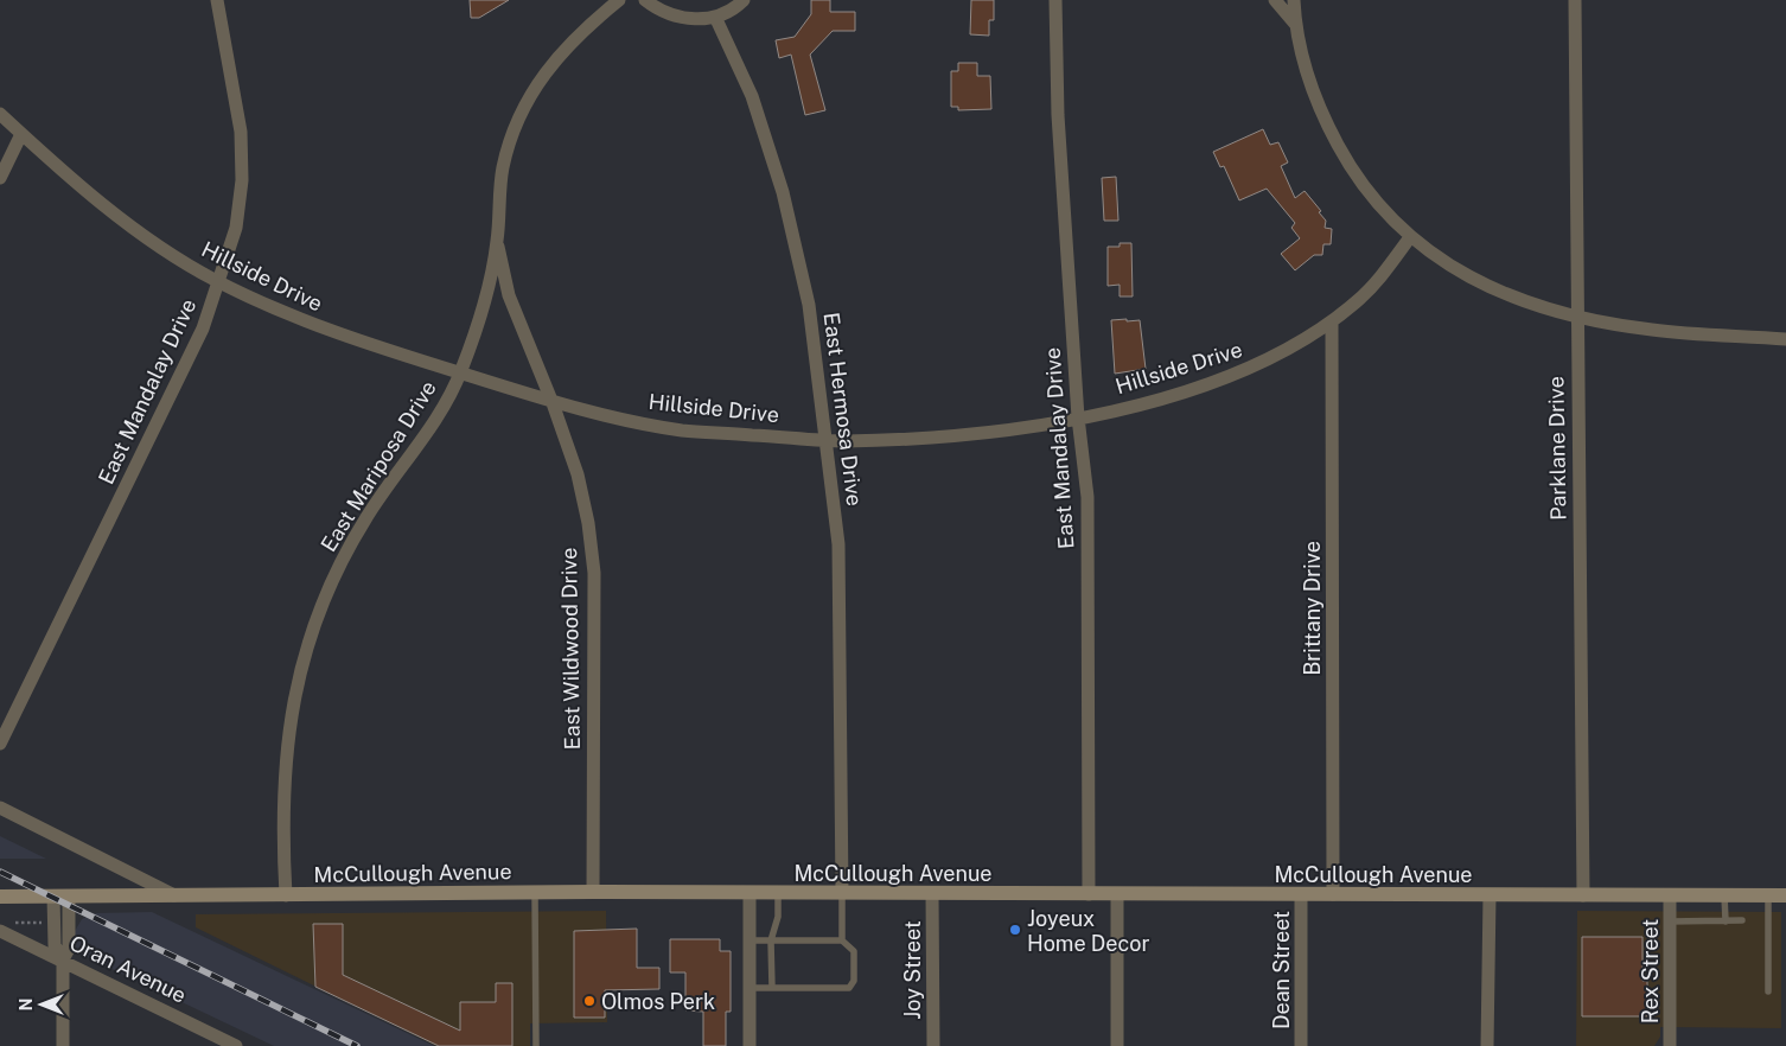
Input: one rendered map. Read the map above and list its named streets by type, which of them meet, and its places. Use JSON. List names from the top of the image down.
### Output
{
  "streets": {
    "main road": ["McCullough Avenue"],
    "street": [
      "Hillside Drive",
      "East Mandalay Drive",
      "East Hermosa Drive",
      "Parklane Drive",
      "East Mariposa Drive",
      "Brittany Drive",
      "East Wildwood Drive",
      "Oran Avenue",
      "Joy Street",
      "Dean Street",
      "Rex Street"
    ]
  },
  "crossings": [
    ["Hillside Drive", "East Mandalay Drive"],
    ["Hillside Drive", "East Hermosa Drive"],
    ["Hillside Drive", "East Mariposa Drive"],
    ["Hillside Drive", "Brittany Drive"],
    ["Hillside Drive", "East Wildwood Drive"],
    ["East Mandalay Drive", "McCullough Avenue"],
    ["East Hermosa Drive", "McCullough Avenue"],
    ["Parklane Drive", "McCullough Avenue"],
    ["East Mariposa Drive", "East Wildwood Drive"],
    ["East Mariposa Drive", "McCullough Avenue"],
    ["Brittany Drive", "McCullough Avenue"],
    ["East Wildwood Drive", "McCullough Avenue"],
    ["McCullough Avenue", "Joy Street"],
    ["McCullough Avenue", "Dean Street"],
    ["McCullough Avenue", "Rex Street"]
  ],
  "places": ["Joyeux Home Decor", "Olmos Perk"],
  "north": "left"
}
